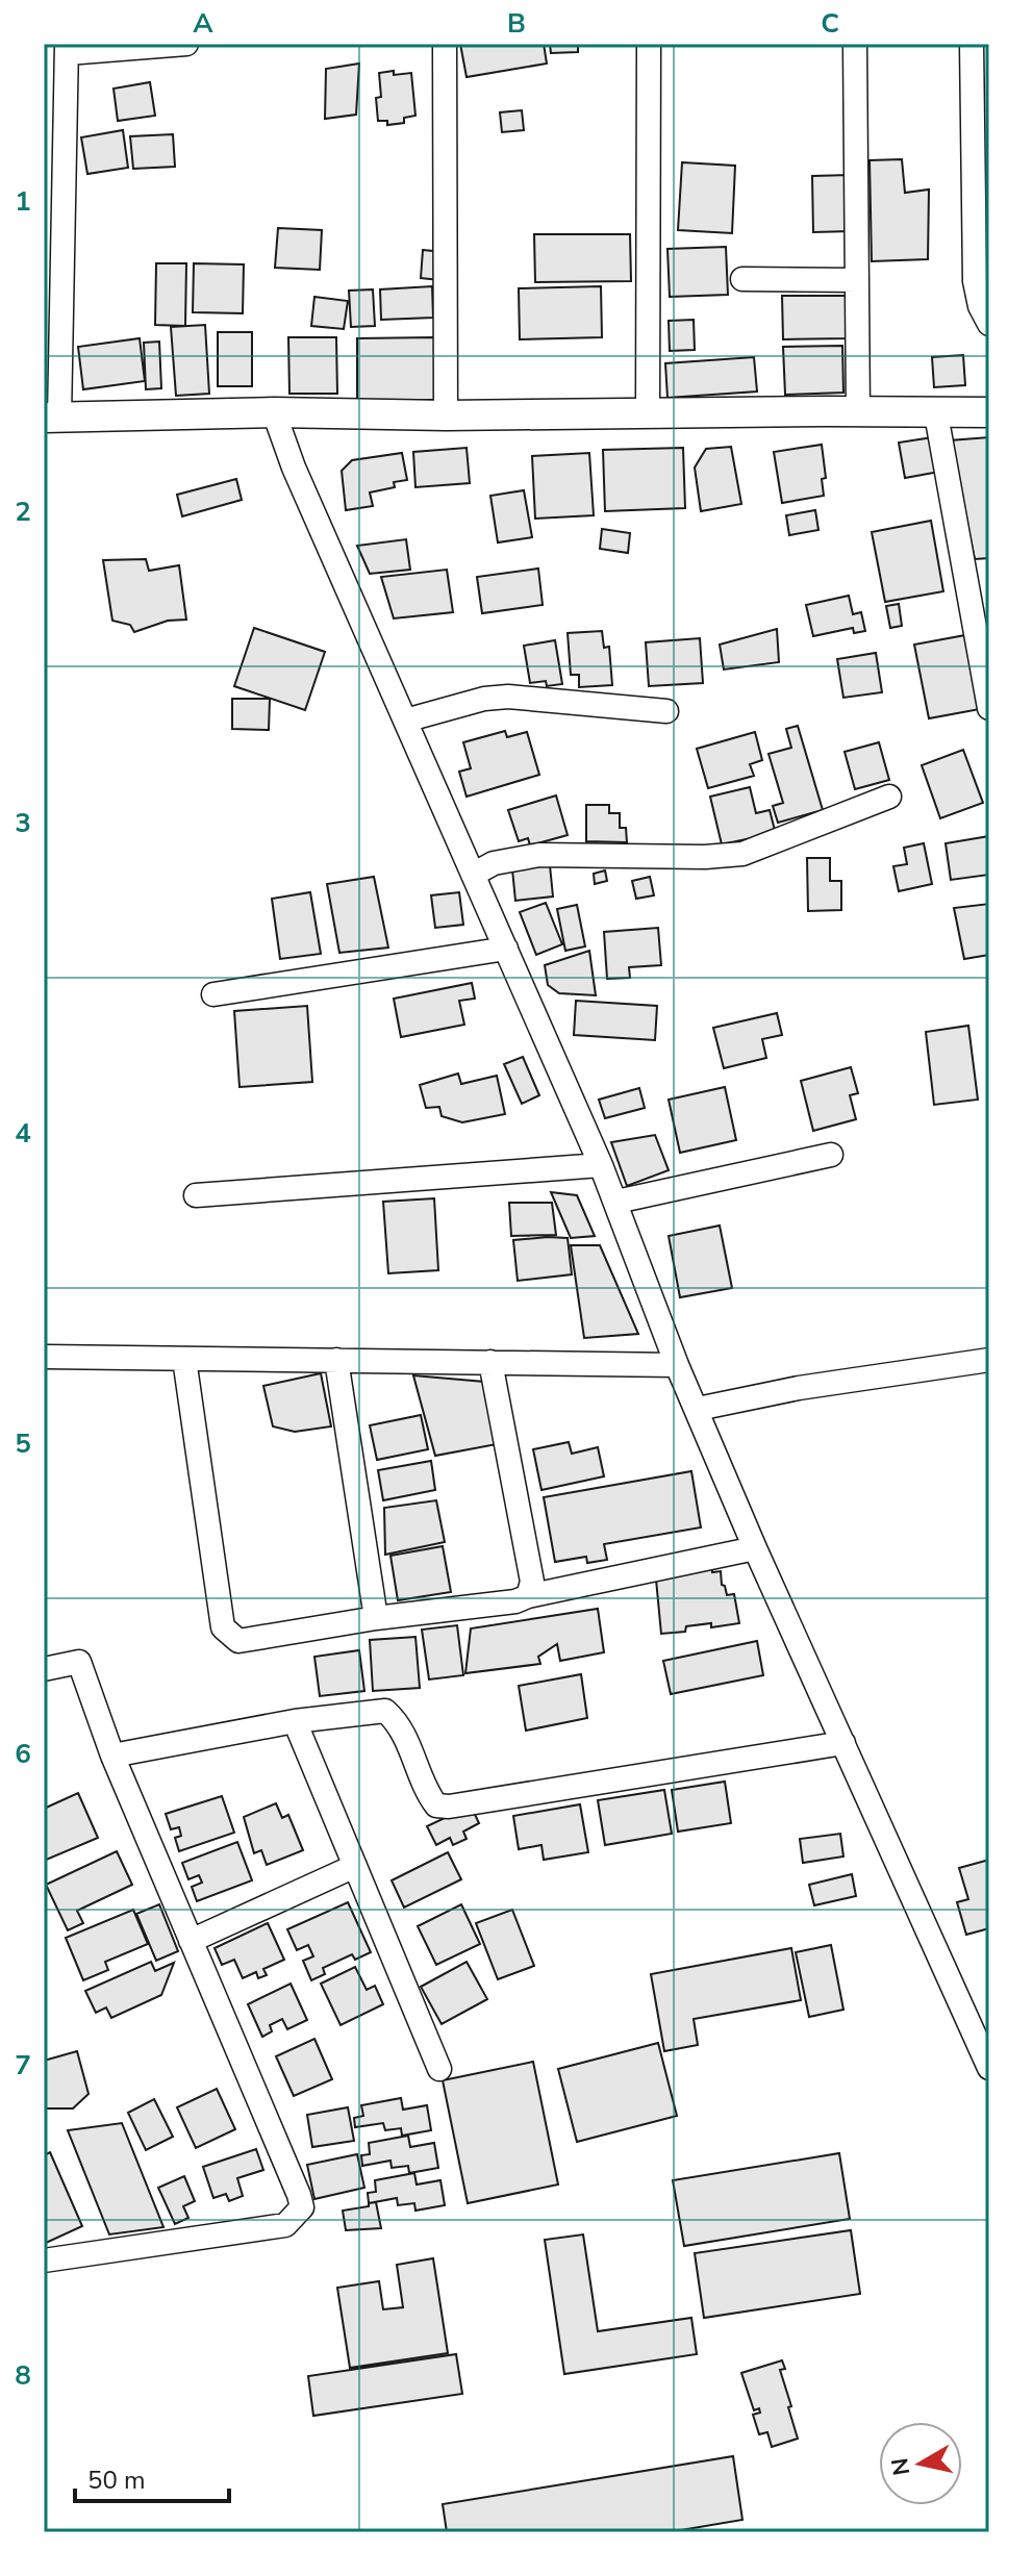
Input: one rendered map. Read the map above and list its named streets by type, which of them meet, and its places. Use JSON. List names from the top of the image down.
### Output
{
  "scale_bar": "50 m",
  "north": "left",
  "grid": {
    "columns": ["A", "B", "C"],
    "rows": [
      "1",
      "2",
      "3",
      "4",
      "5",
      "6",
      "7",
      "8"
    ]
  }
}
